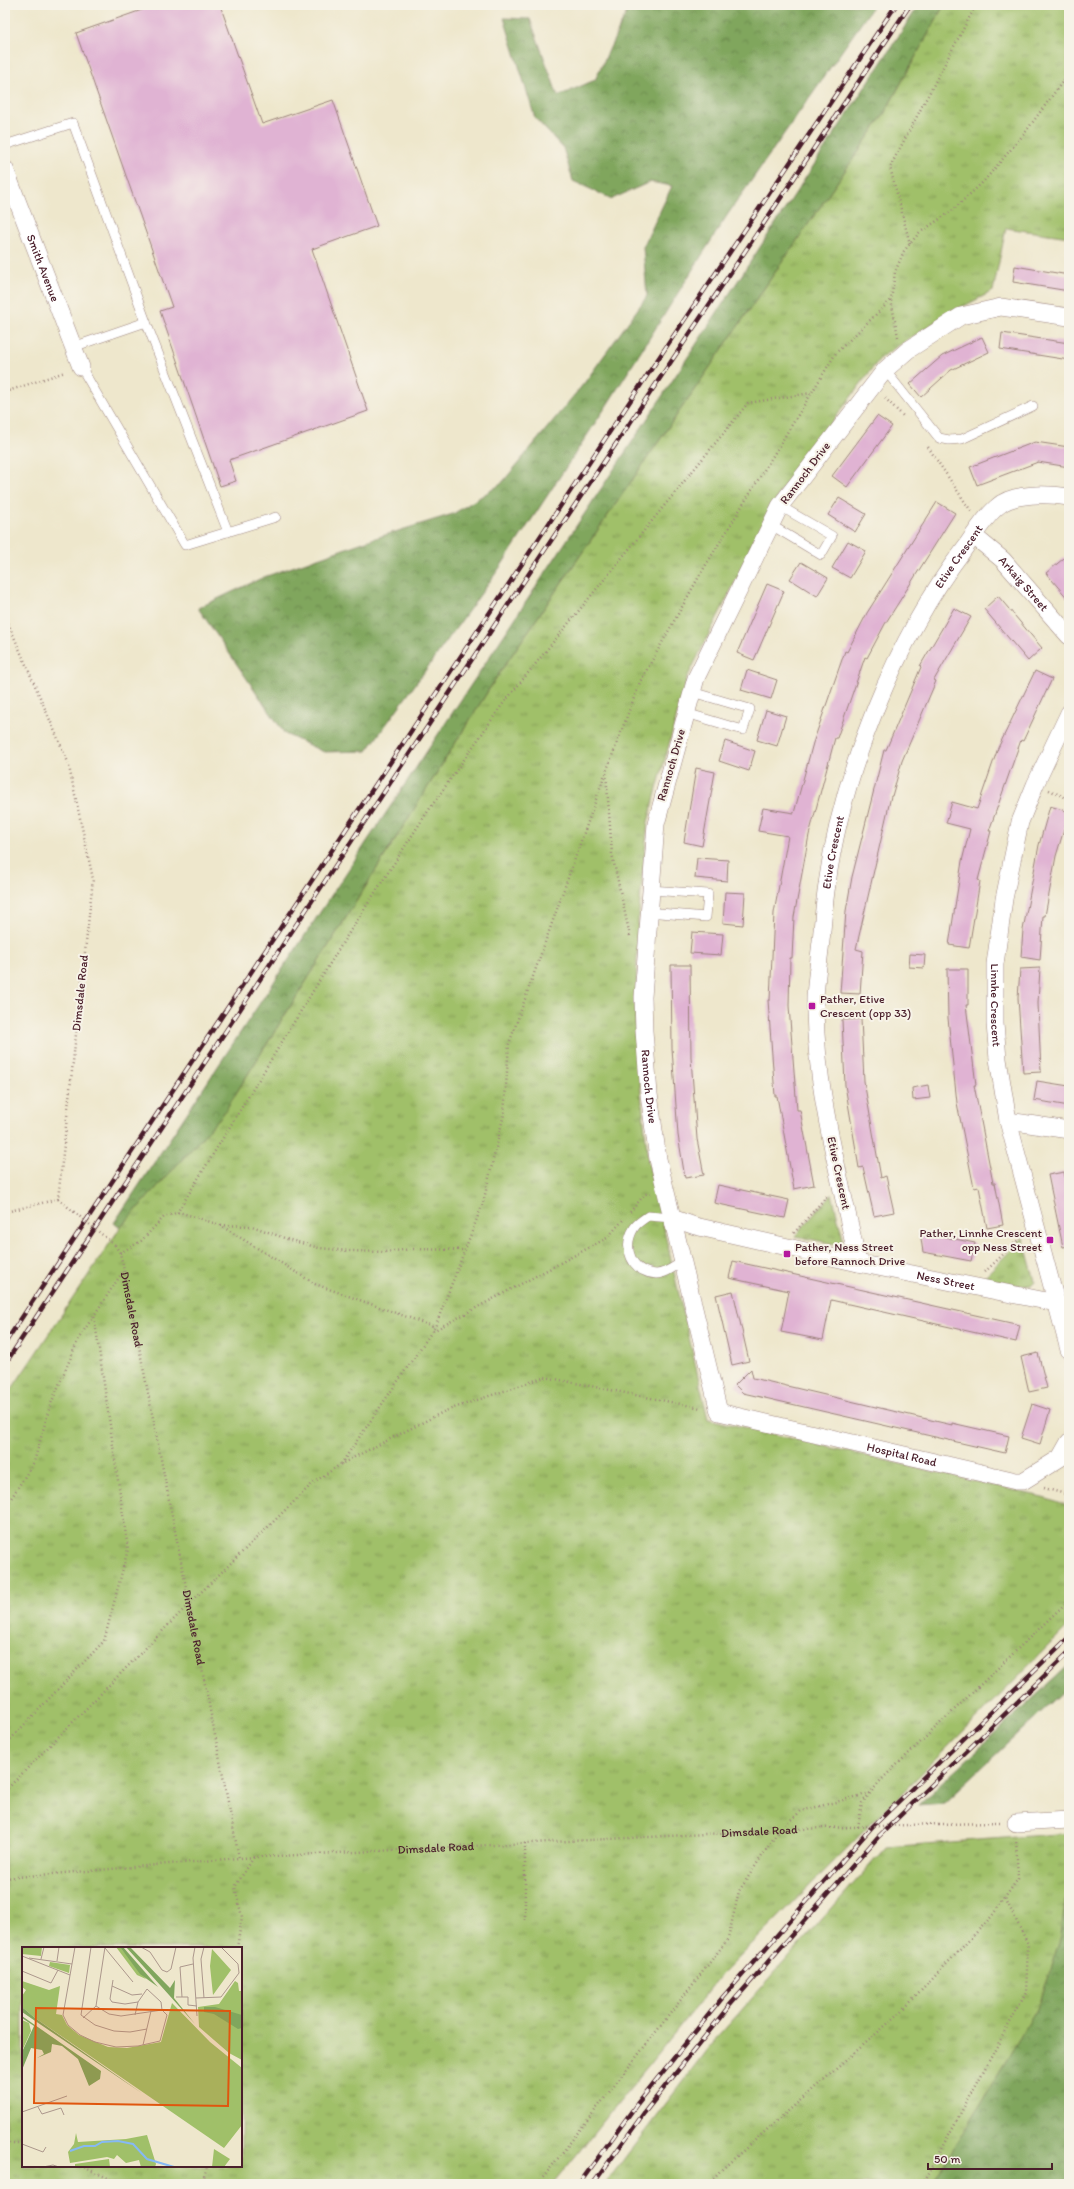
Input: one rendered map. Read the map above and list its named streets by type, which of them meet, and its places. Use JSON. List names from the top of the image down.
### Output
{
  "streets": {
    "street": [
      "Smith Avenue",
      "Rannoch Drive",
      "Etive Crescent",
      "Arkaig Street",
      "Linnhe Crescent",
      "Ness Street",
      "Hospital Road"
    ],
    "path": ["Dimsdale Road"]
  },
  "crossings": [
    ["Rannoch Drive", "Ness Street"],
    ["Rannoch Drive", "Hospital Road"],
    ["Etive Crescent", "Arkaig Street"],
    ["Etive Crescent", "Ness Street"],
    ["Linnhe Crescent", "Ness Street"]
  ],
  "places": {
    "transit": ["Pather, Etive Crescent (opp 33)", "Pather, Linnhe Crescent opp Ness Street", "Pather, Ness Street before Rannoch Drive"]
  },
  "scale_bar": "50 m"
}
